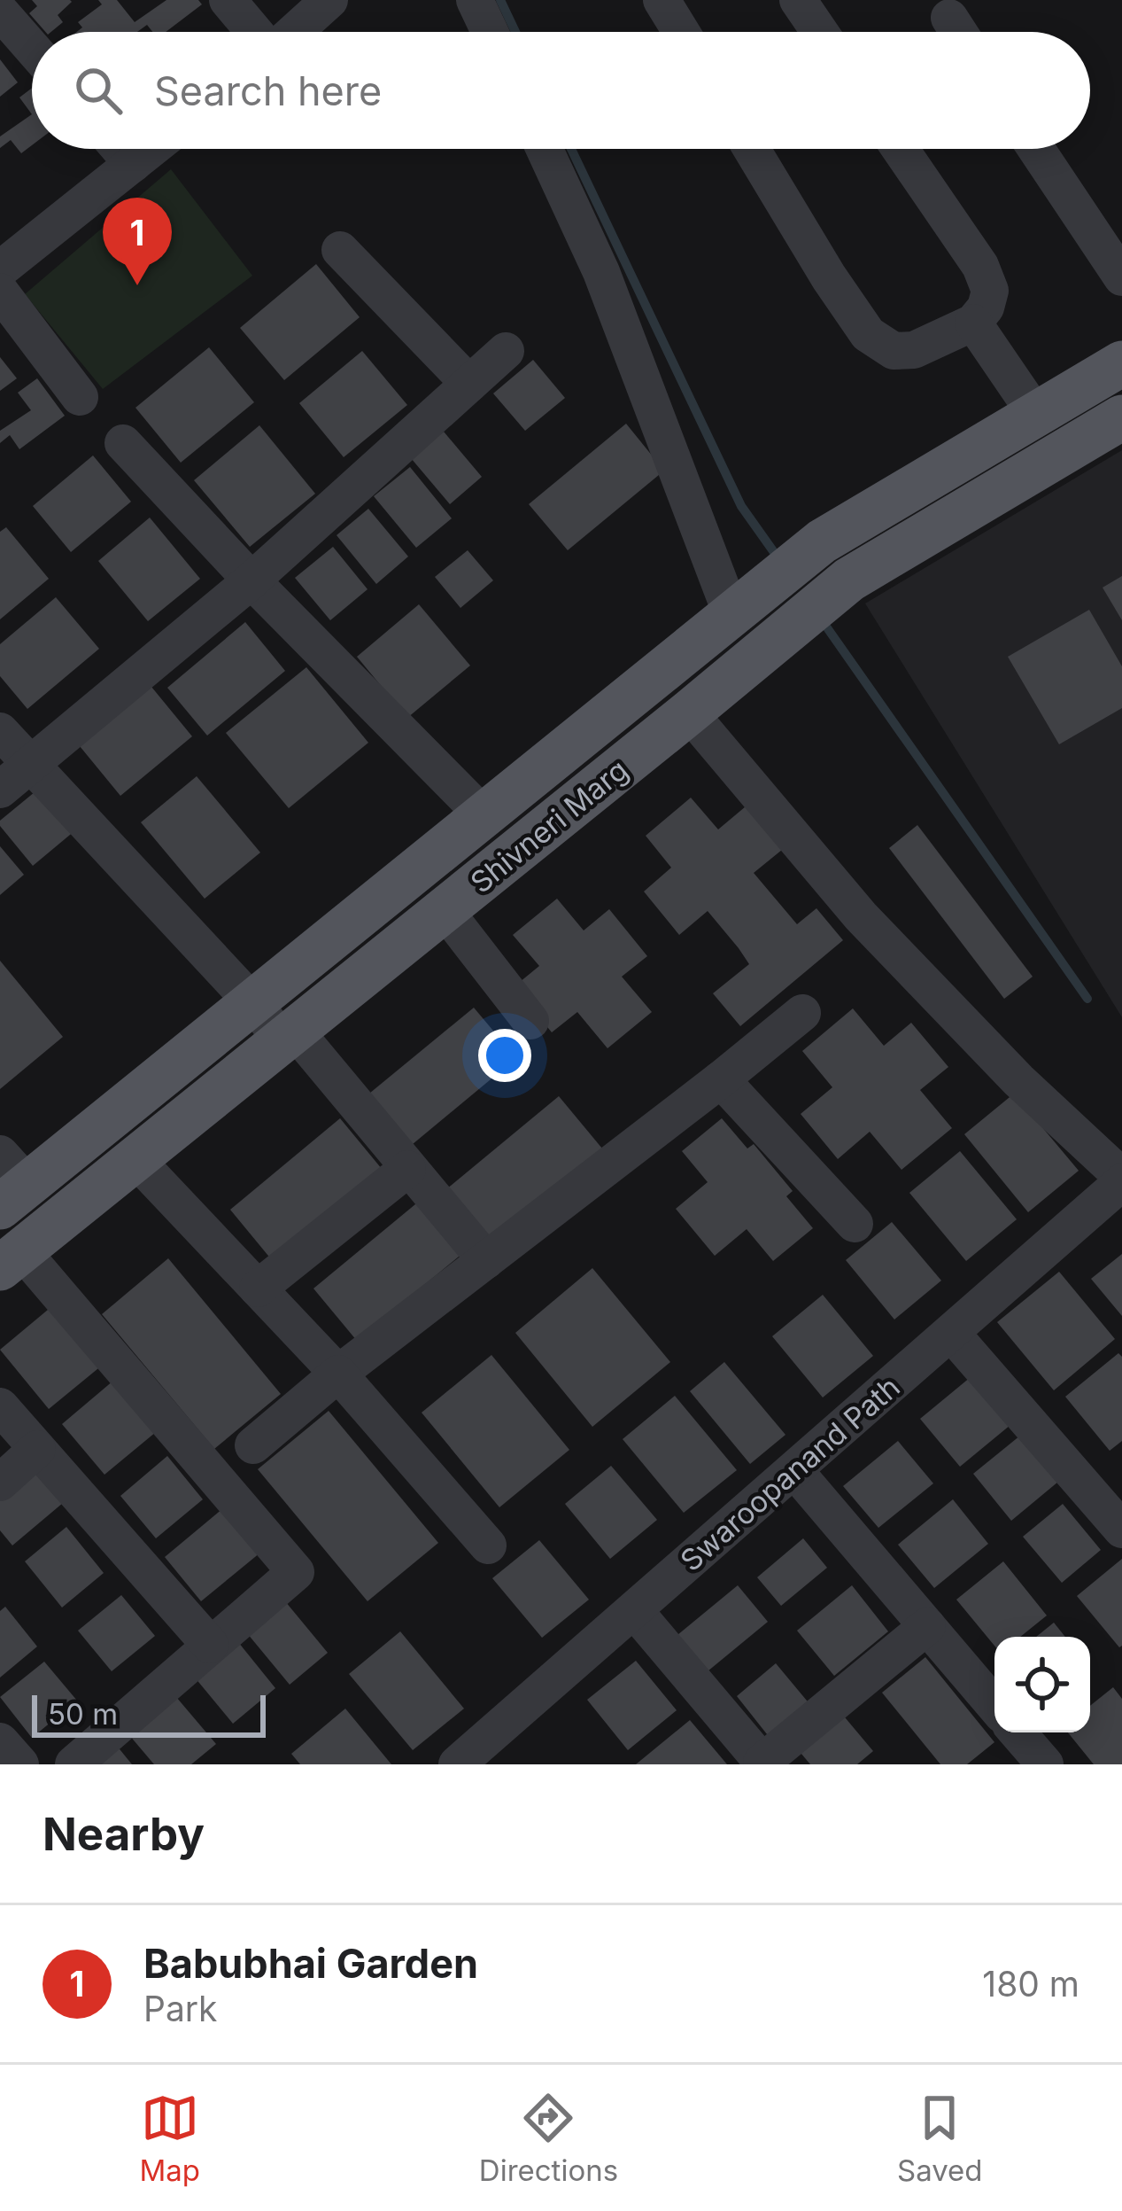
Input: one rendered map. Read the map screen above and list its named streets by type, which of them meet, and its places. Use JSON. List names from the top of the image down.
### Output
{
  "streets": {
    "main road": ["Shivneri Marg"],
    "street": ["Swaroopanand Path"]
  },
  "scale_bar": "50 m",
  "page": {
    "search": "Search here",
    "pins": "1",
    "scale": "50 m",
    "heading": "Nearby",
    "list": [
      {
        "mark": "1",
        "name": "Babubhai Garden",
        "note": "Park",
        "value": "180 m"
      }
    ],
    "nav": ["Map", "Directions", "Saved"]
  }
}
